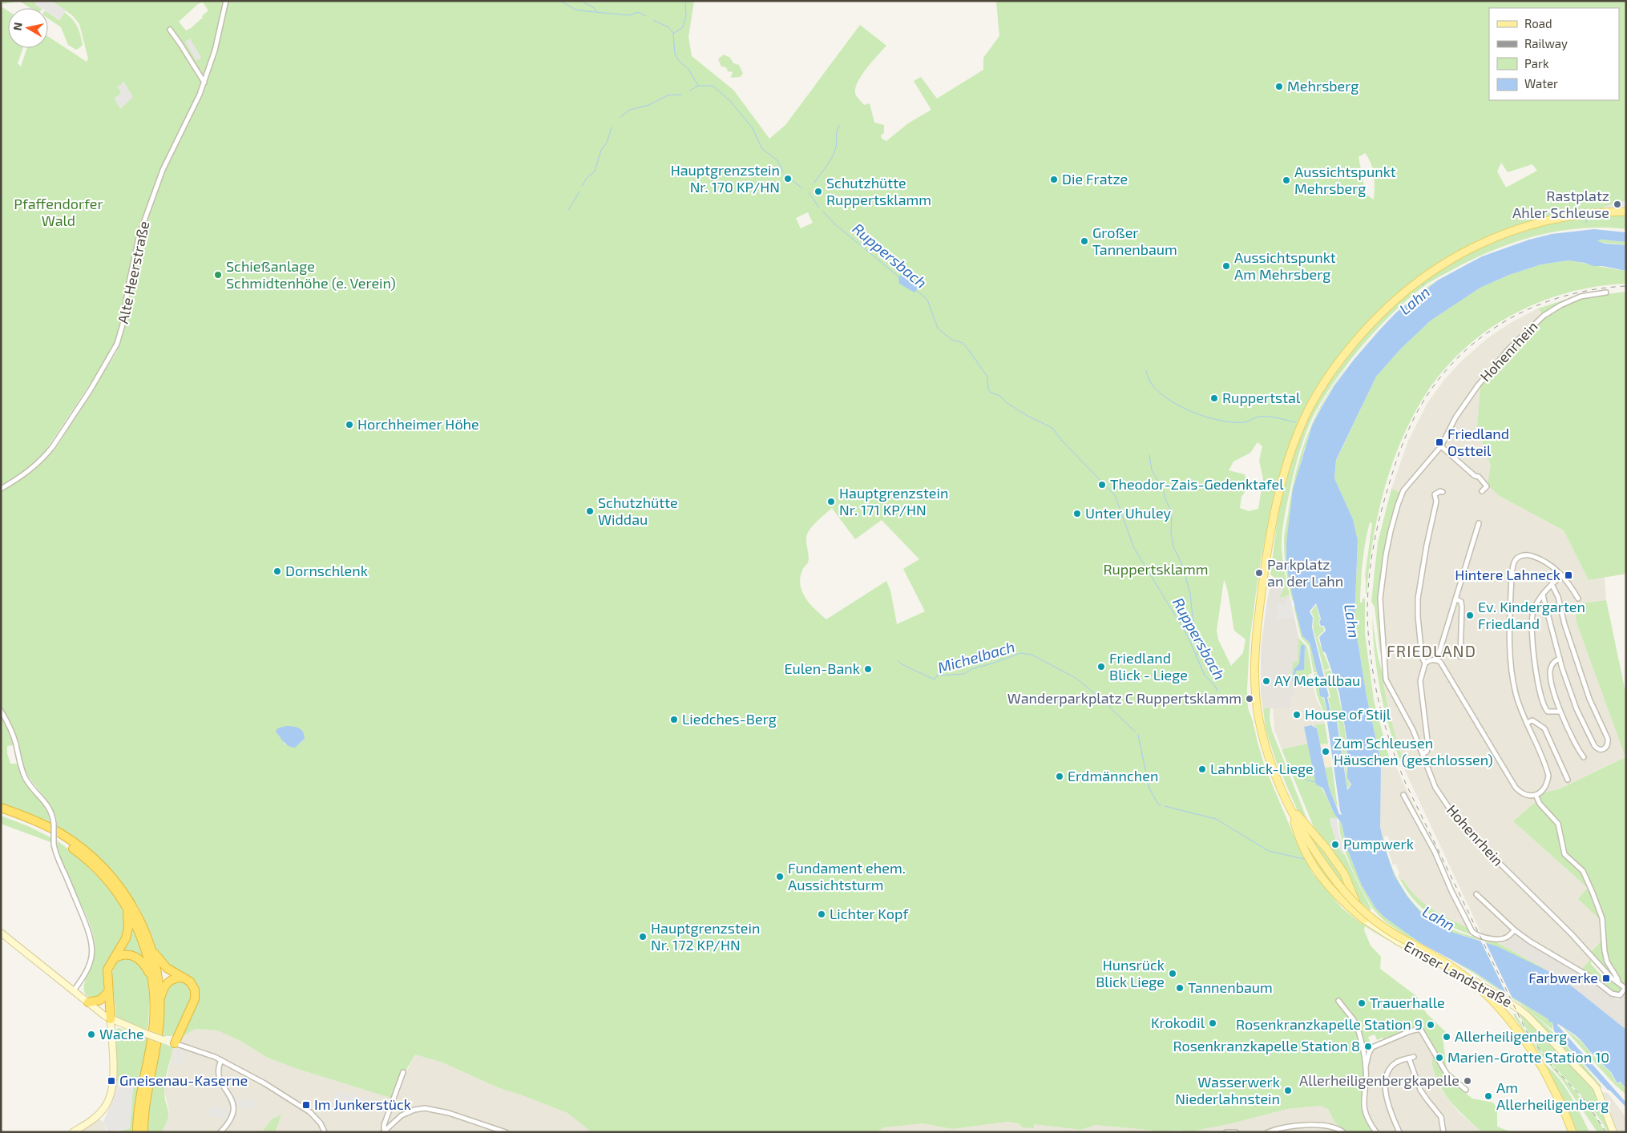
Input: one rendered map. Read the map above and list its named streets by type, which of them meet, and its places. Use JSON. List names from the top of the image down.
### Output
{
  "streets": {
    "street": ["Alte Heerstraße", "Hohenrhein", "Emser Landstraße"]
  },
  "districts": ["FRIEDLAND"],
  "water": ["Ruppersbach", "Lahn", "Michelbach"],
  "parks": ["Pfaffendorfer Wald", "Ruppertsklamm"],
  "places": {
    "other": [
      "Mehrsberg",
      "Hauptgrenzstein Nr. 170 KP/HN",
      "Die Fratze",
      "Aussichtspunkt Mehrsberg",
      "Schutzhütte Ruppertsklamm",
      "Rastplatz Ahler Schleuse",
      "Großer Tannenbaum",
      "Aussichtspunkt Am Mehrsberg",
      "Schießanlage Schmidtenhöhe (e. Verein)",
      "Ruppertstal",
      "Horchheimer Höhe",
      "Theodor-Zais-Gedenktafel",
      "Hauptgrenzstein Nr. 171 KP/HN",
      "Schutzhütte Widdau",
      "Unter Uhuley",
      "Dornschlenk",
      "Parkplatz an der Lahn",
      "Ev. Kindergarten Friedland",
      "Friedland Blick - Liege",
      "Eulen-Bank",
      "AY Metallbau",
      "Wanderparkplatz C Ruppertsklamm",
      "House of Stijl",
      "Liedches-Berg",
      "Zum Schleusen Häuschen (geschlossen)",
      "Lahnblick-Liege",
      "Erdmännchen",
      "Pumpwerk",
      "Fundament ehem. Aussichtsturm",
      "Lichter Kopf",
      "Hauptgrenzstein Nr. 172 KP/HN",
      "Hunsrück Blick Liege",
      "Tannenbaum",
      "Trauerhalle",
      "Krokodil",
      "Rosenkranzkapelle Station 9",
      "Wache",
      "Allerheiligenberg",
      "Rosenkranzkapelle Station 8",
      "Marien-Grotte Station 10",
      "Allerheiligenbergkapelle",
      "Wasserwerk Niederlahnstein",
      "Am Allerheiligenberg"
    ],
    "transit": [
      "Friedland Ostteil",
      "Hintere Lahneck",
      "Farbwerke",
      "Gneisenau-Kaserne",
      "Im Junkerstück"
    ]
  },
  "legend": [
    "Road",
    "Railway",
    "Park",
    "Water"
  ],
  "north": "left"
}
